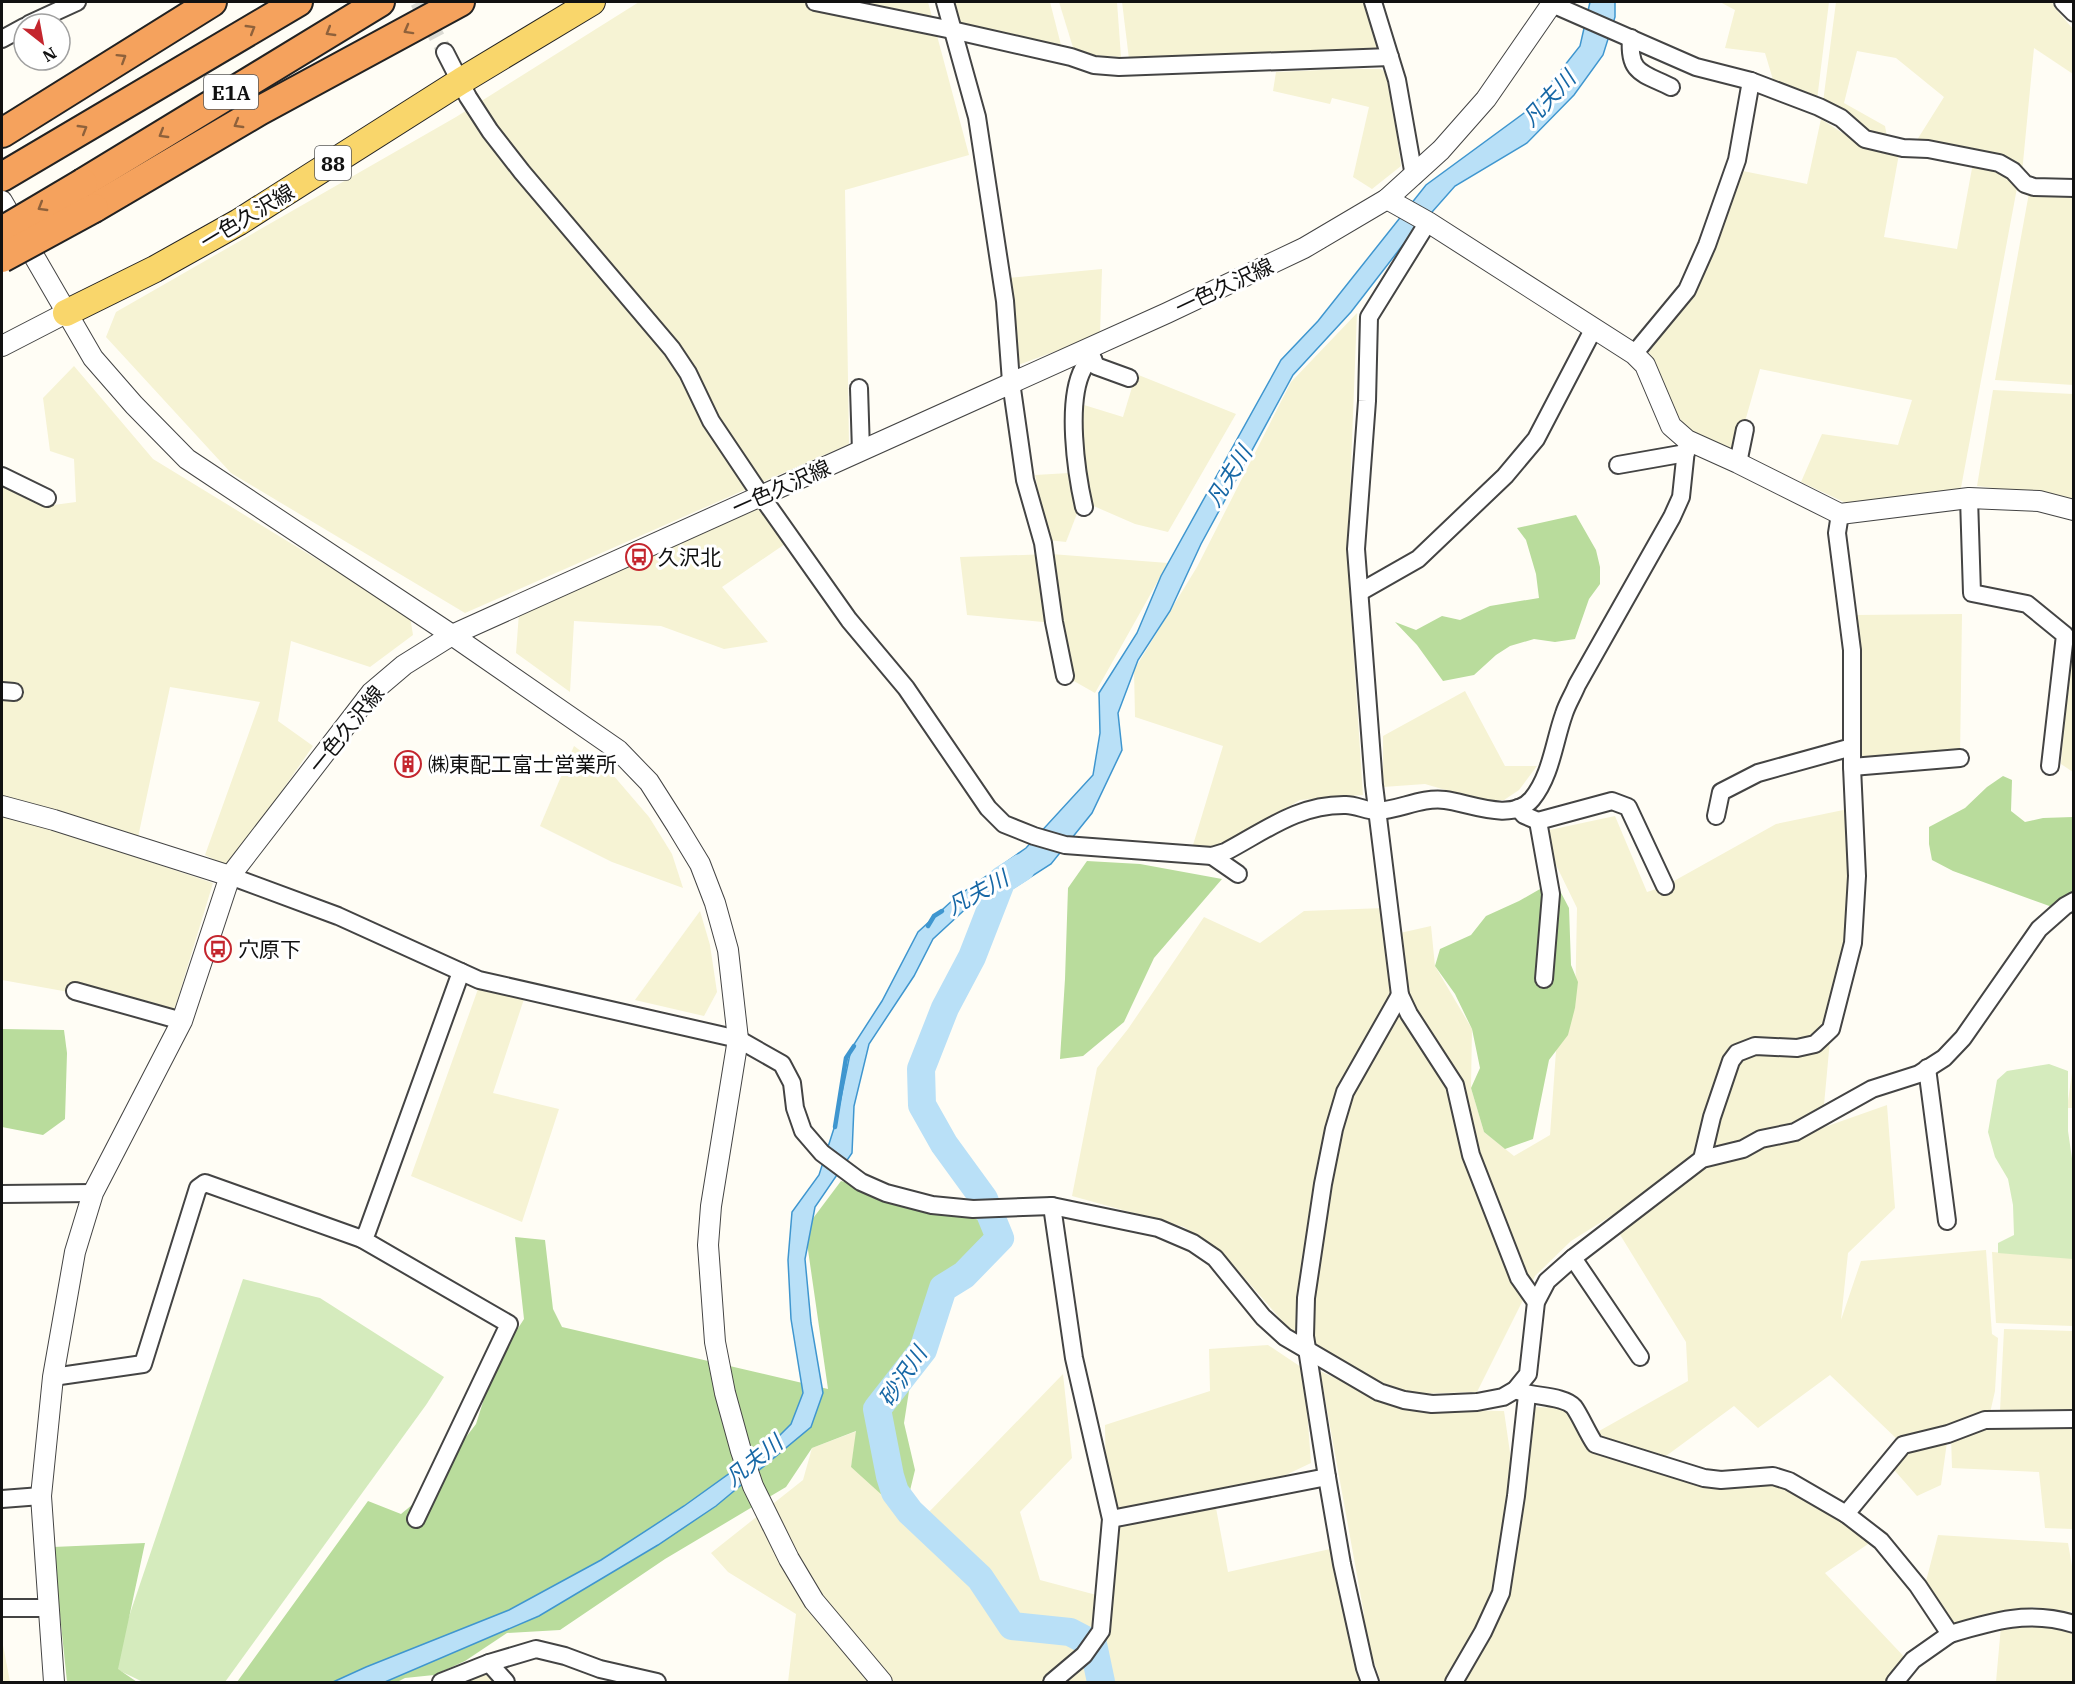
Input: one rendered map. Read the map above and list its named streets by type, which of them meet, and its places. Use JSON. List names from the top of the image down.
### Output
{
  "streets": {
    "highway": ["E1A"],
    "main road": ["88", "一色久沢線"]
  },
  "water": ["凡夫川", "砂沢川"],
  "places": {
    "bus stop": ["久沢北", "穴原下"],
    "building": ["㈱東配工富士営業所"]
  },
  "north": "bottom right"
}
